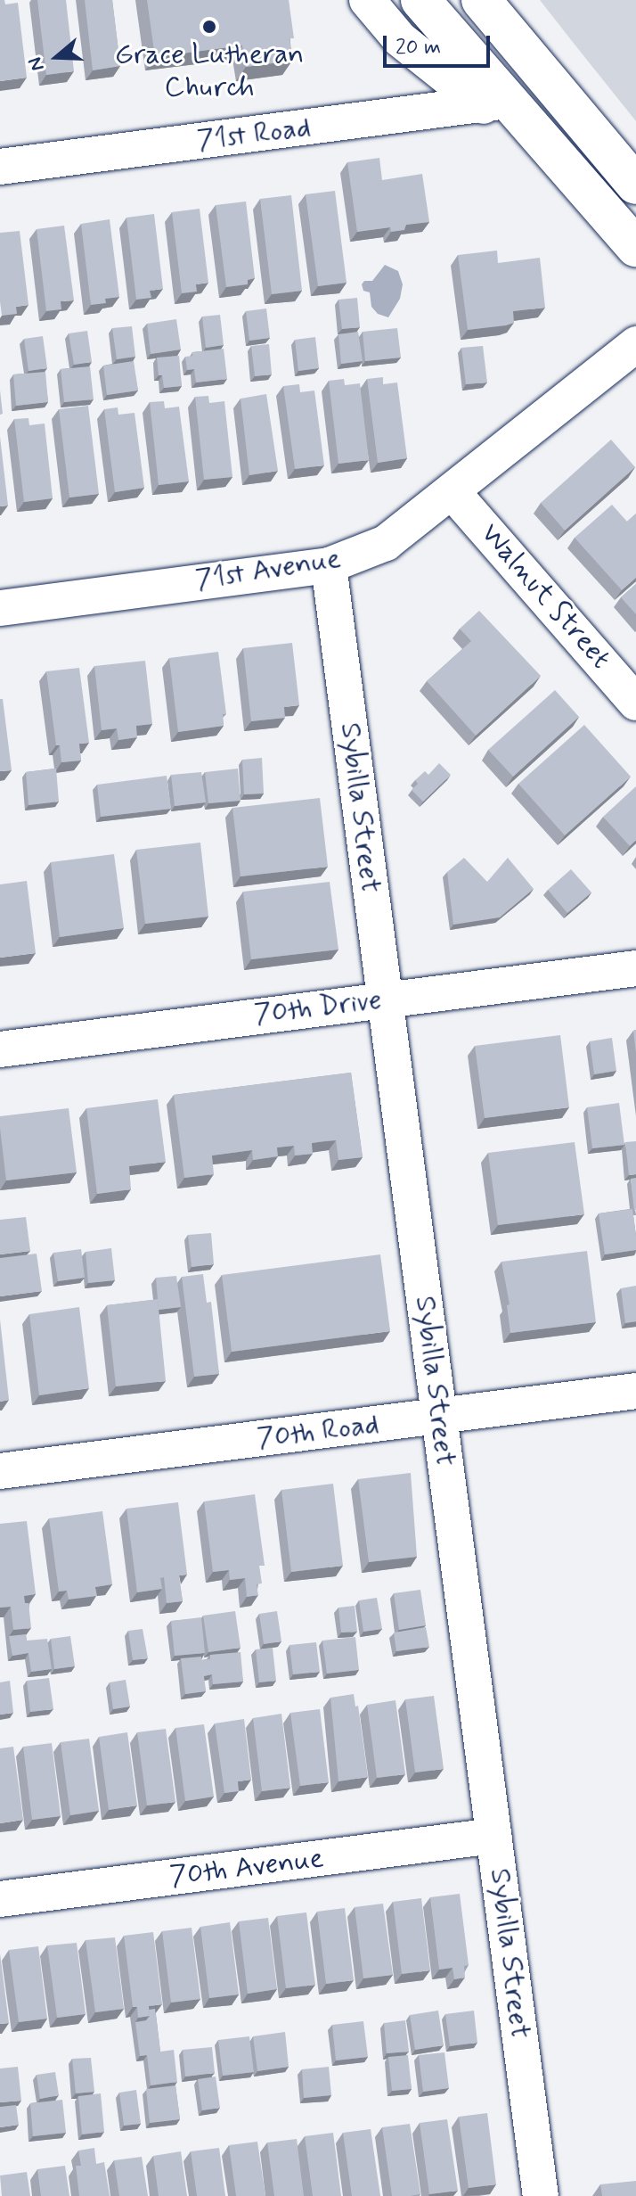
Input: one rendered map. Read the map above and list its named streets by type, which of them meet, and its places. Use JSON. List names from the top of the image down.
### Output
{
  "streets": {
    "street": [
      "71st Road",
      "71st Avenue",
      "Walnut Street",
      "Sybilla Street",
      "70th Drive",
      "70th Road",
      "70th Avenue"
    ]
  },
  "crossings": [
    ["71st Avenue", "Walnut Street"],
    ["71st Avenue", "Sybilla Street"],
    ["Sybilla Street", "70th Drive"],
    ["Sybilla Street", "70th Road"],
    ["Sybilla Street", "70th Avenue"]
  ],
  "places": ["Grace Lutheran Church"],
  "scale_bar": "20 m",
  "north": "left"
}
